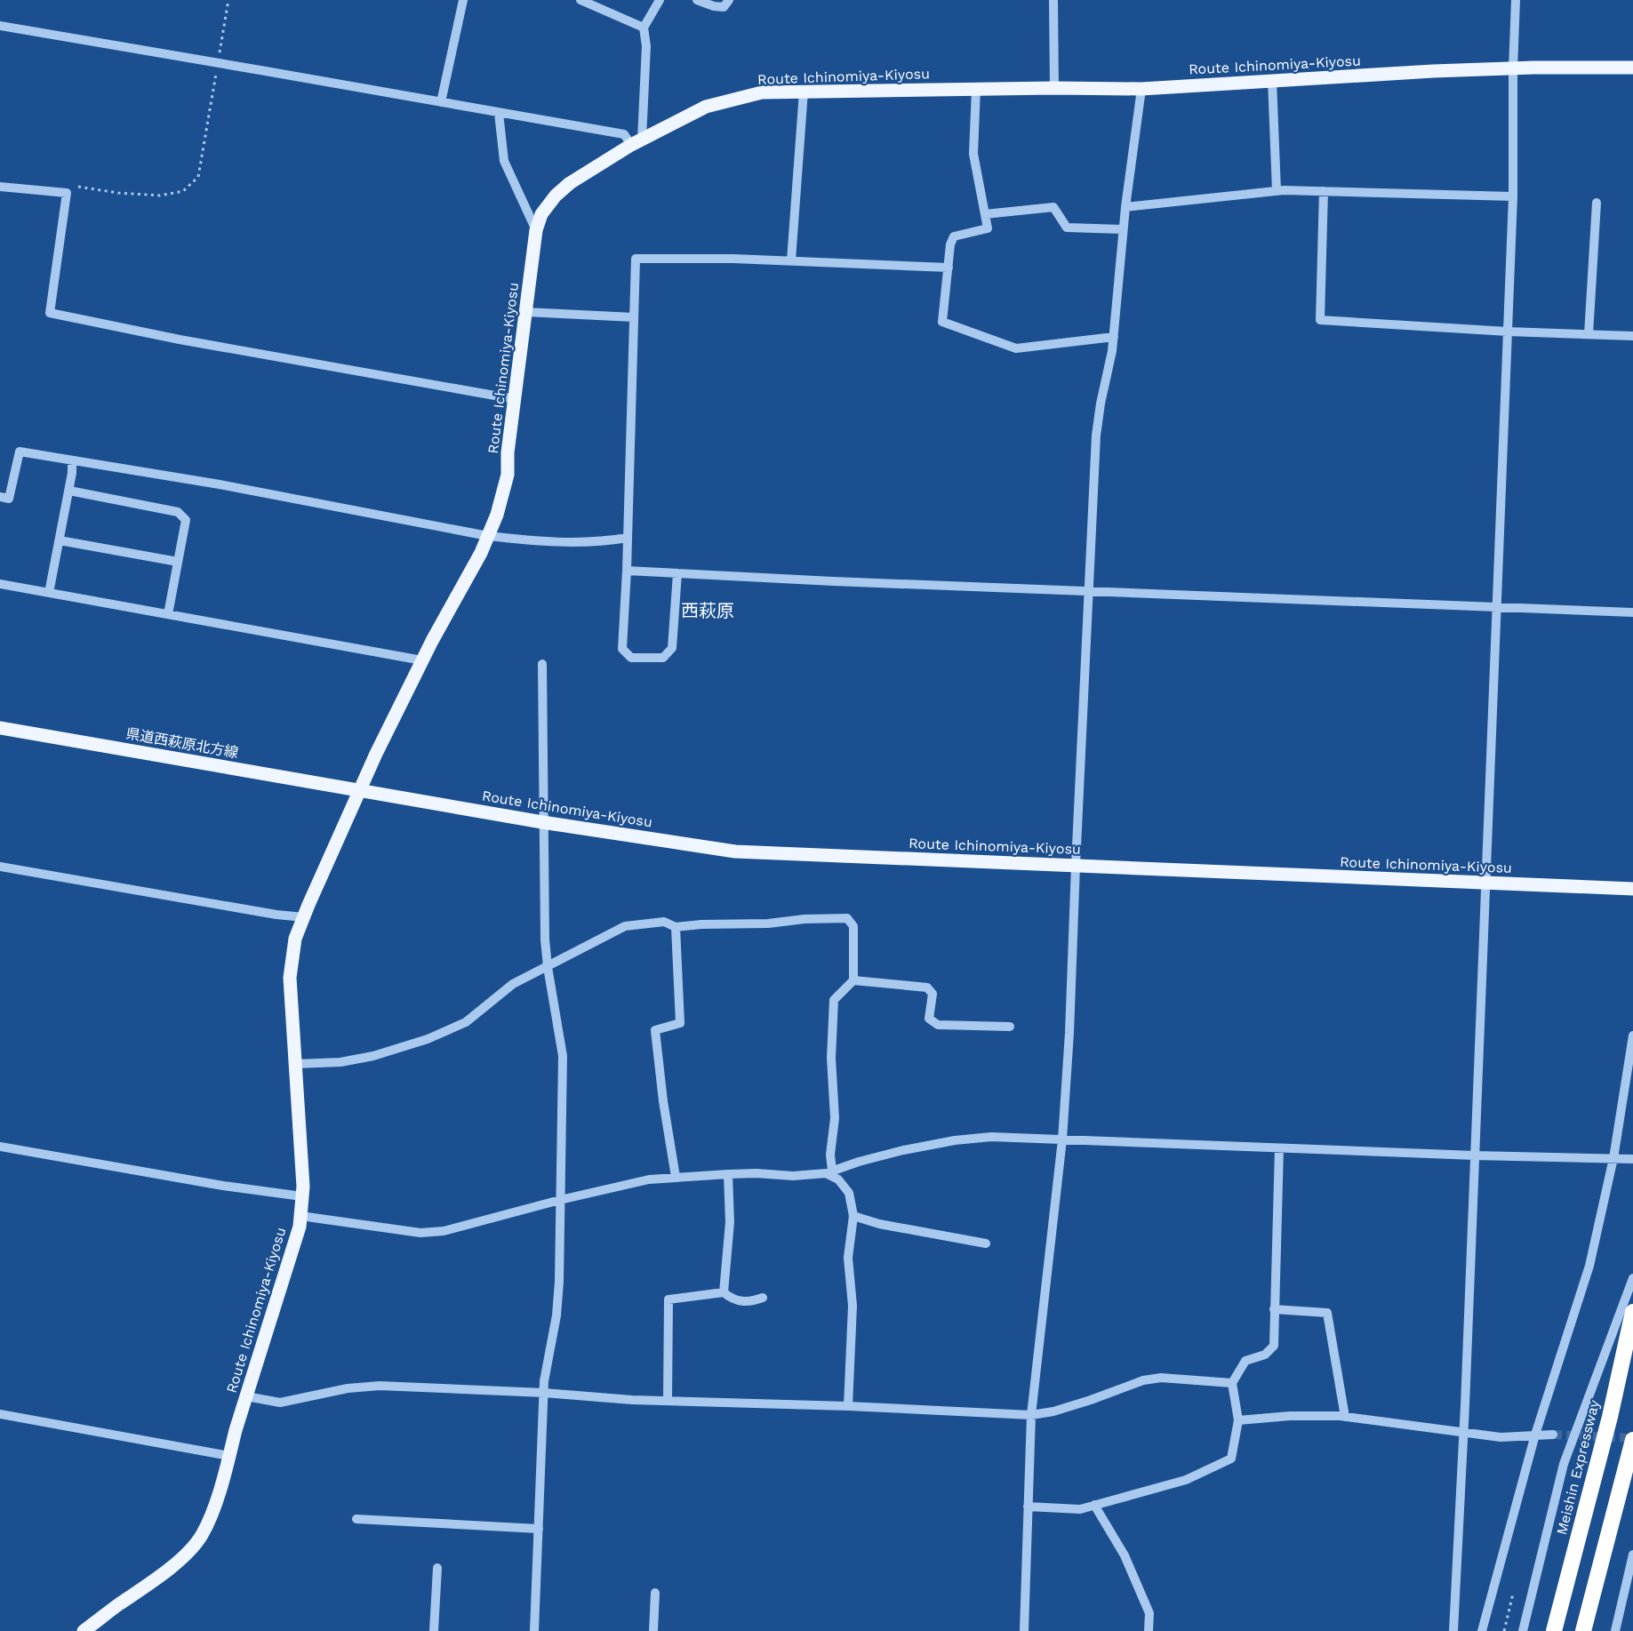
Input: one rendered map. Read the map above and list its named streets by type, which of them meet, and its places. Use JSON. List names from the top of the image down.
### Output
{
  "streets": {
    "highway": ["Meishin Expressway"],
    "main road": ["Route Ichinomiya-Kiyosu", "県道西萩原北方線"]
  },
  "crossings": [
    ["Route Ichinomiya-Kiyosu", "県道西萩原北方線"]
  ],
  "districts": ["西萩原"]
}
